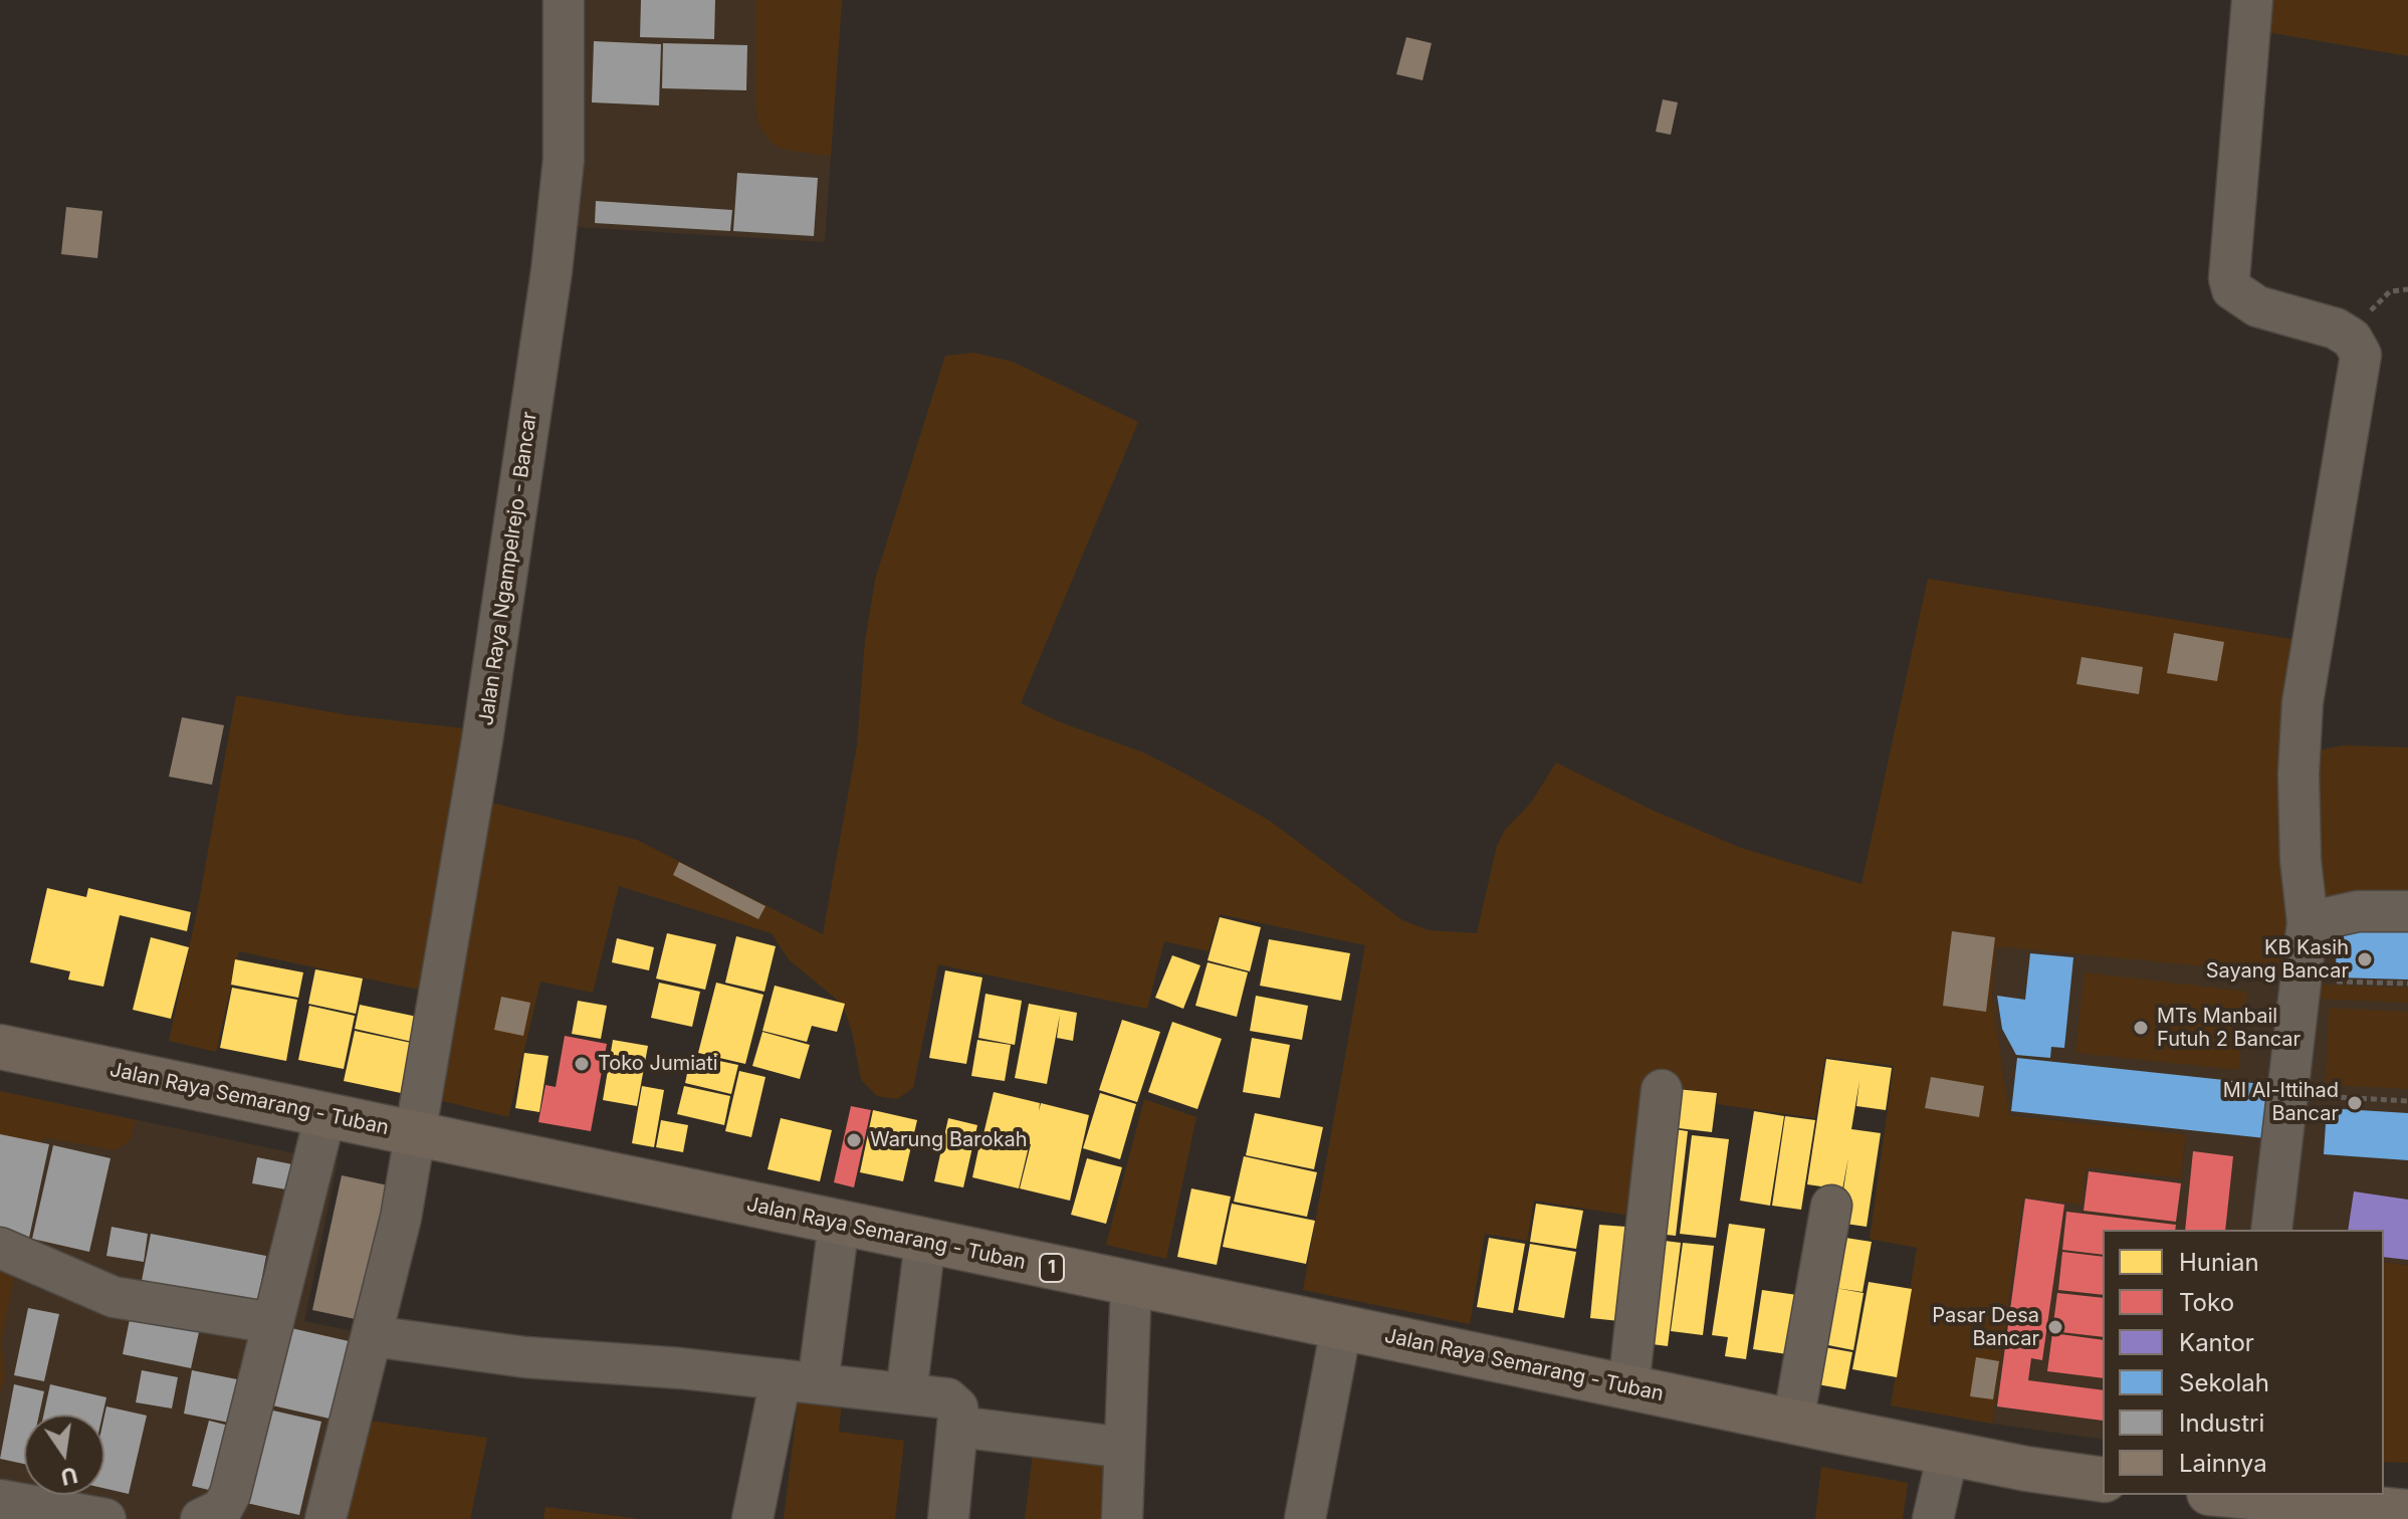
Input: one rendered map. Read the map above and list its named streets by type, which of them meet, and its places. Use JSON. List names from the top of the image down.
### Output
{
  "streets": {
    "highway": ["Jalan Raya Semarang - Tuban", "1"],
    "street": ["Jalan Raya Ngampelrejo - Bancar"]
  },
  "crossings": [
    ["Jalan Raya Ngampelrejo - Bancar", "Jalan Raya Semarang - Tuban"]
  ],
  "places": [
    "KB Kasih Sayang Bancar",
    "MTs Manbail Futuh 2 Bancar",
    "Toko Jumiati",
    "MI Al-Ittihad Bancar",
    "Warung Barokah",
    "Pasar Desa Bancar"
  ],
  "legend": [
    "Hunian",
    "Toko",
    "Kantor",
    "Sekolah",
    "Industri",
    "Lainnya"
  ],
  "north": "bottom"
}
